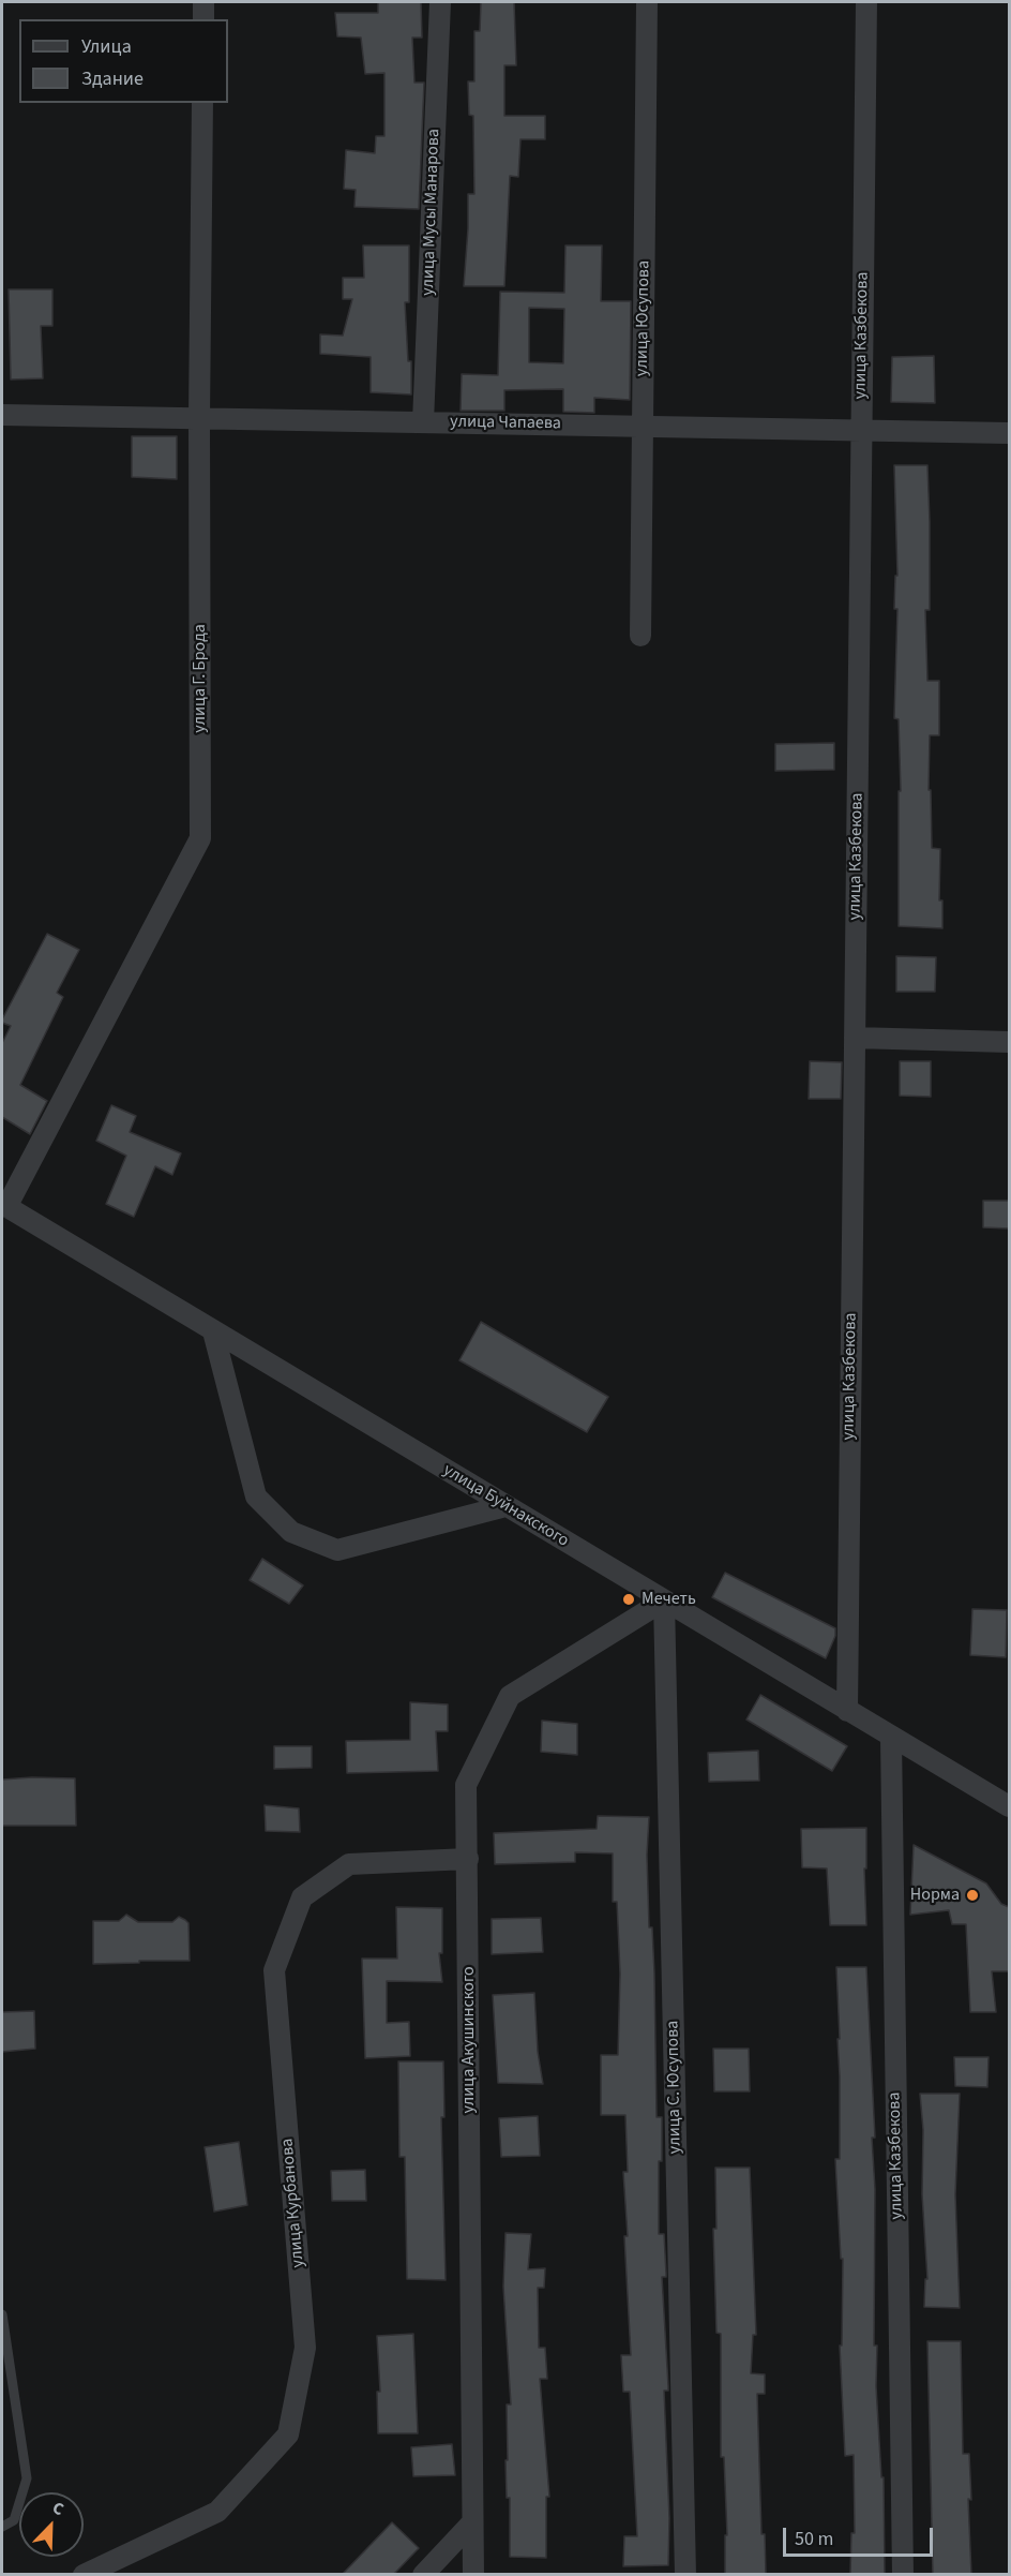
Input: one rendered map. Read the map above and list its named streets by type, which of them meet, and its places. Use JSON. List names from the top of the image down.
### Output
{
  "streets": {
    "street": [
      "улица Мусы Манарова",
      "улица Юсупова",
      "улица Казбекова",
      "улица Чапаева",
      "улица Г. Брода",
      "улица Буйнакского",
      "улица Акушинского",
      "улица С. Юсупова",
      "улица Курбанова"
    ]
  },
  "crossings": [
    ["улица Мусы Манарова", "улица Чапаева"],
    ["улица Юсупова", "улица Чапаева"],
    ["улица Казбекова", "улица Чапаева"],
    ["улица Казбекова", "улица Буйнакского"],
    ["улица Чапаева", "улица Г. Брода"],
    ["улица Г. Брода", "улица Буйнакского"],
    ["улица Буйнакского", "улица Акушинского"],
    ["улица Буйнакского", "улица С. Юсупова"],
    ["улица Акушинского", "улица С. Юсупова"],
    ["улица Акушинского", "улица Курбанова"]
  ],
  "places": ["Мечеть", "Норма"],
  "legend": ["Улица", "Здание"],
  "scale_bar": "50 m",
  "north": "top right"
}
